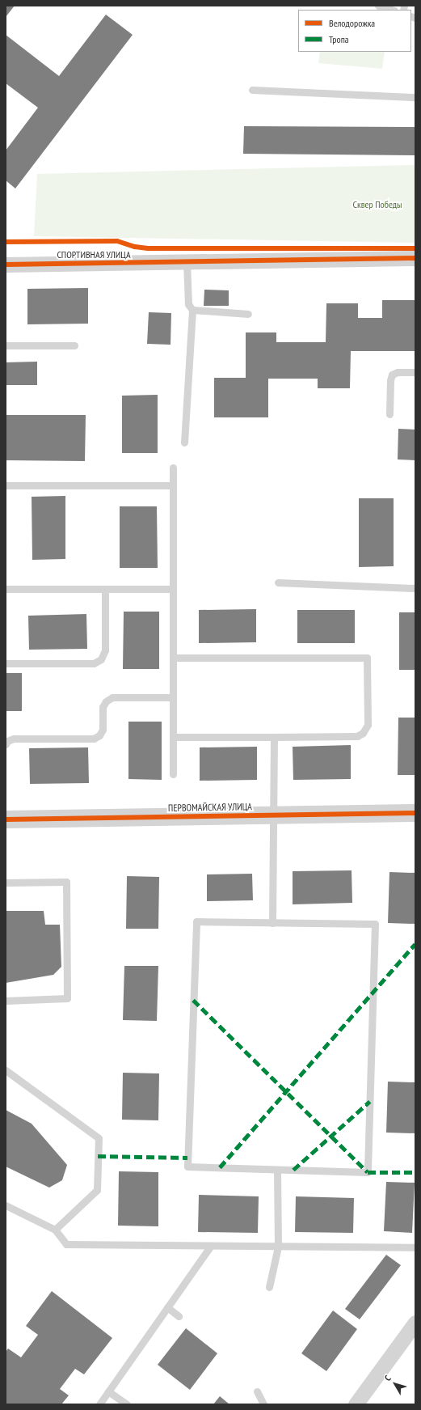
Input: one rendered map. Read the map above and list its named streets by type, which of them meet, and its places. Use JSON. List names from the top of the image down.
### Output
{
  "streets": {
    "street": ["СПОРТИВНАЯ УЛИЦА", "ПЕРВОМАЙСКАЯ УЛИЦА"]
  },
  "parks": ["Сквер Победы"],
  "legend": ["Велодорожка", "Тропа"],
  "north": "top left"
}
